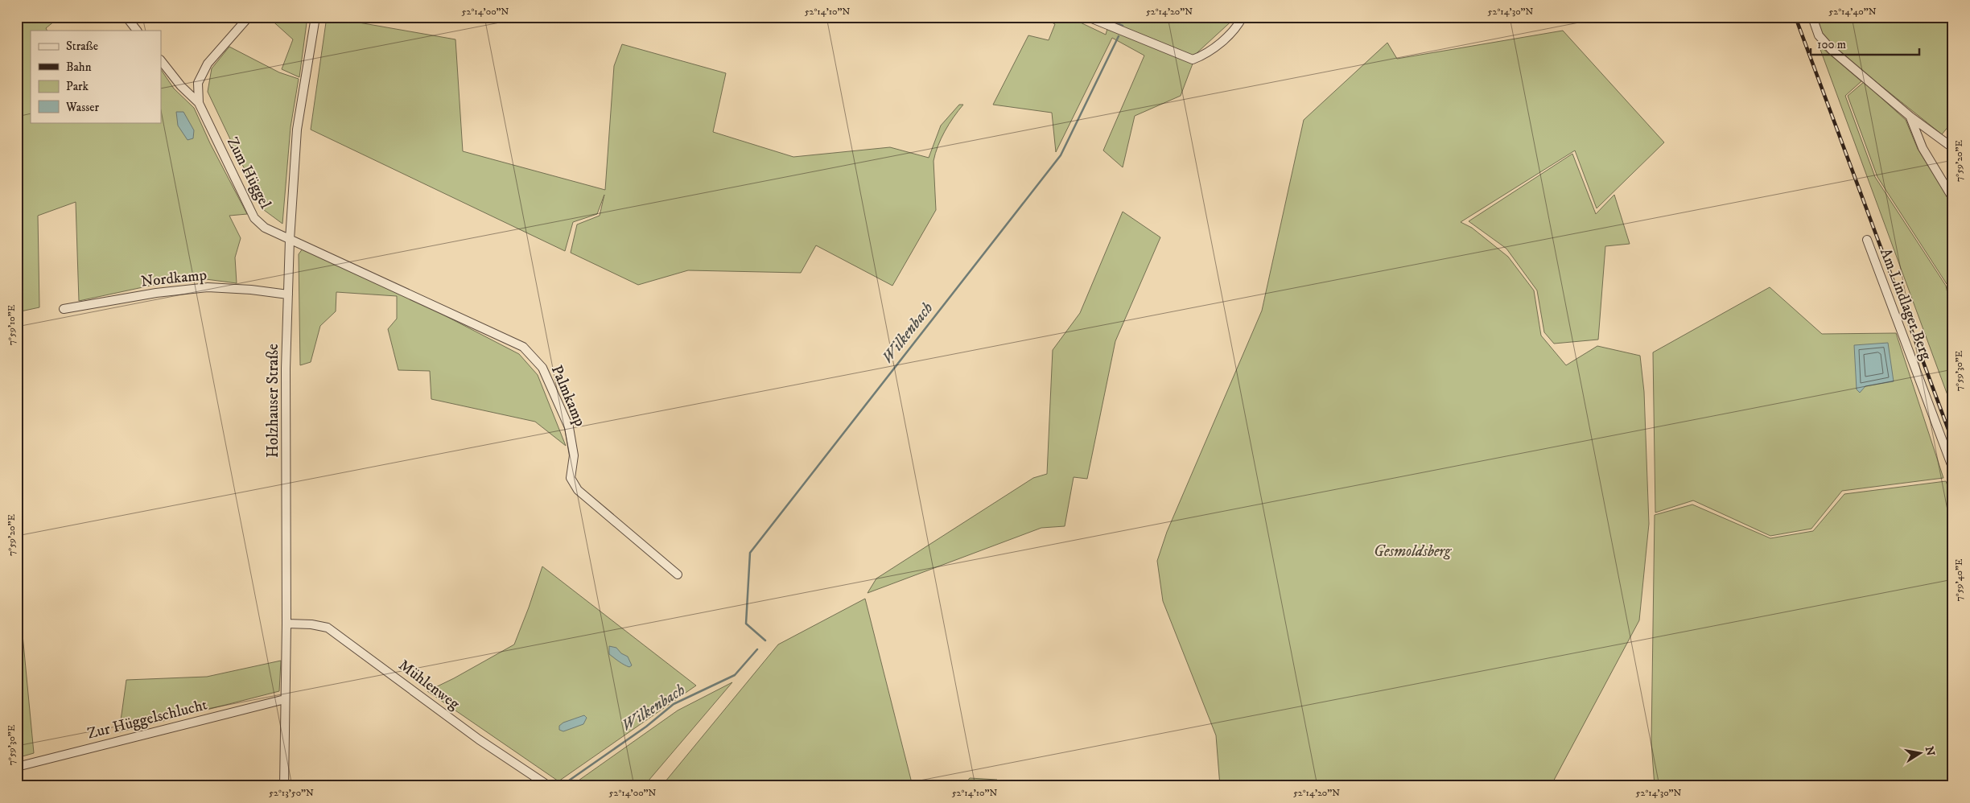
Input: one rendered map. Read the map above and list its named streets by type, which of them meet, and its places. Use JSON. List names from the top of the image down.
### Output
{
  "streets": {
    "street": [
      "Zum Hüggel",
      "Nordkamp",
      "Am Lindlager Berg",
      "Palmkamp",
      "Holzhauser Straße",
      "Mühlenweg",
      "Zur Hüggelschlucht"
    ]
  },
  "crossings": [
    ["Zum Hüggel", "Palmkamp"],
    ["Zum Hüggel", "Holzhauser Straße"],
    ["Nordkamp", "Holzhauser Straße"],
    ["Palmkamp", "Holzhauser Straße"],
    ["Holzhauser Straße", "Mühlenweg"],
    ["Holzhauser Straße", "Zur Hüggelschlucht"]
  ],
  "water": ["Wilkenbach"],
  "parks": ["Gesmoldsberg"],
  "legend": [
    "Straße",
    "Bahn",
    "Park",
    "Wasser"
  ],
  "scale_bar": "100 m",
  "north": "right",
  "coordinates": [
    "52°14'00\"N",
    "52°14'10\"N",
    "52°14'20\"N",
    "52°14'30\"N",
    "52°14'40\"N",
    "7°59'20\"E",
    "7°59'10\"E",
    "7°59'30\"E",
    "7°59'40\"E",
    "52°13'50\"N"
  ]
}
